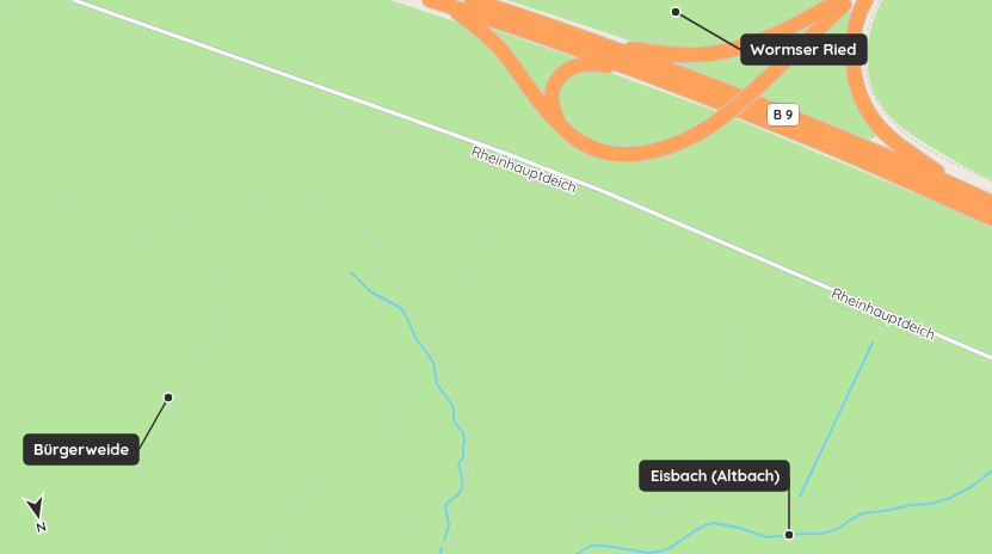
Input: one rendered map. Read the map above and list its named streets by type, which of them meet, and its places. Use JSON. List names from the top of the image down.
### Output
{
  "streets": {
    "highway": ["B 9"],
    "path": ["Rheinhauptdeich"]
  },
  "places": ["Wormser Ried", "Bürgerweide", "Eisbach (Altbach)"],
  "north": "bottom"
}
